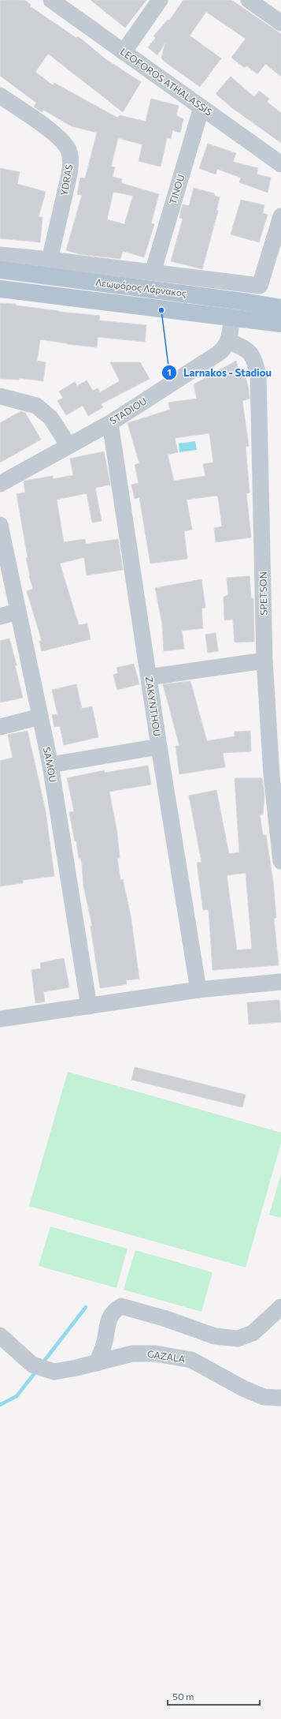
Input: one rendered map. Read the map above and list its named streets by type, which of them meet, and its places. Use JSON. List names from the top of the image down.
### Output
{
  "streets": {
    "main road": ["Λεωφόρος Λάρνακος"],
    "street": [
      "LEOFOROS ATHALASSIS",
      "YDRAS",
      "TINOU",
      "STADIOU",
      "SPETSON",
      "ZAKYNTHOU",
      "SAMOU",
      "GAZALA"
    ]
  },
  "crossings": [
    ["LEOFOROS ATHALASSIS", "TINOU"],
    ["STADIOU", "SPETSON"],
    ["STADIOU", "ZAKYNTHOU"]
  ],
  "places": ["Larnakos - Stadiou"],
  "scale_bar": "50 m"
}
